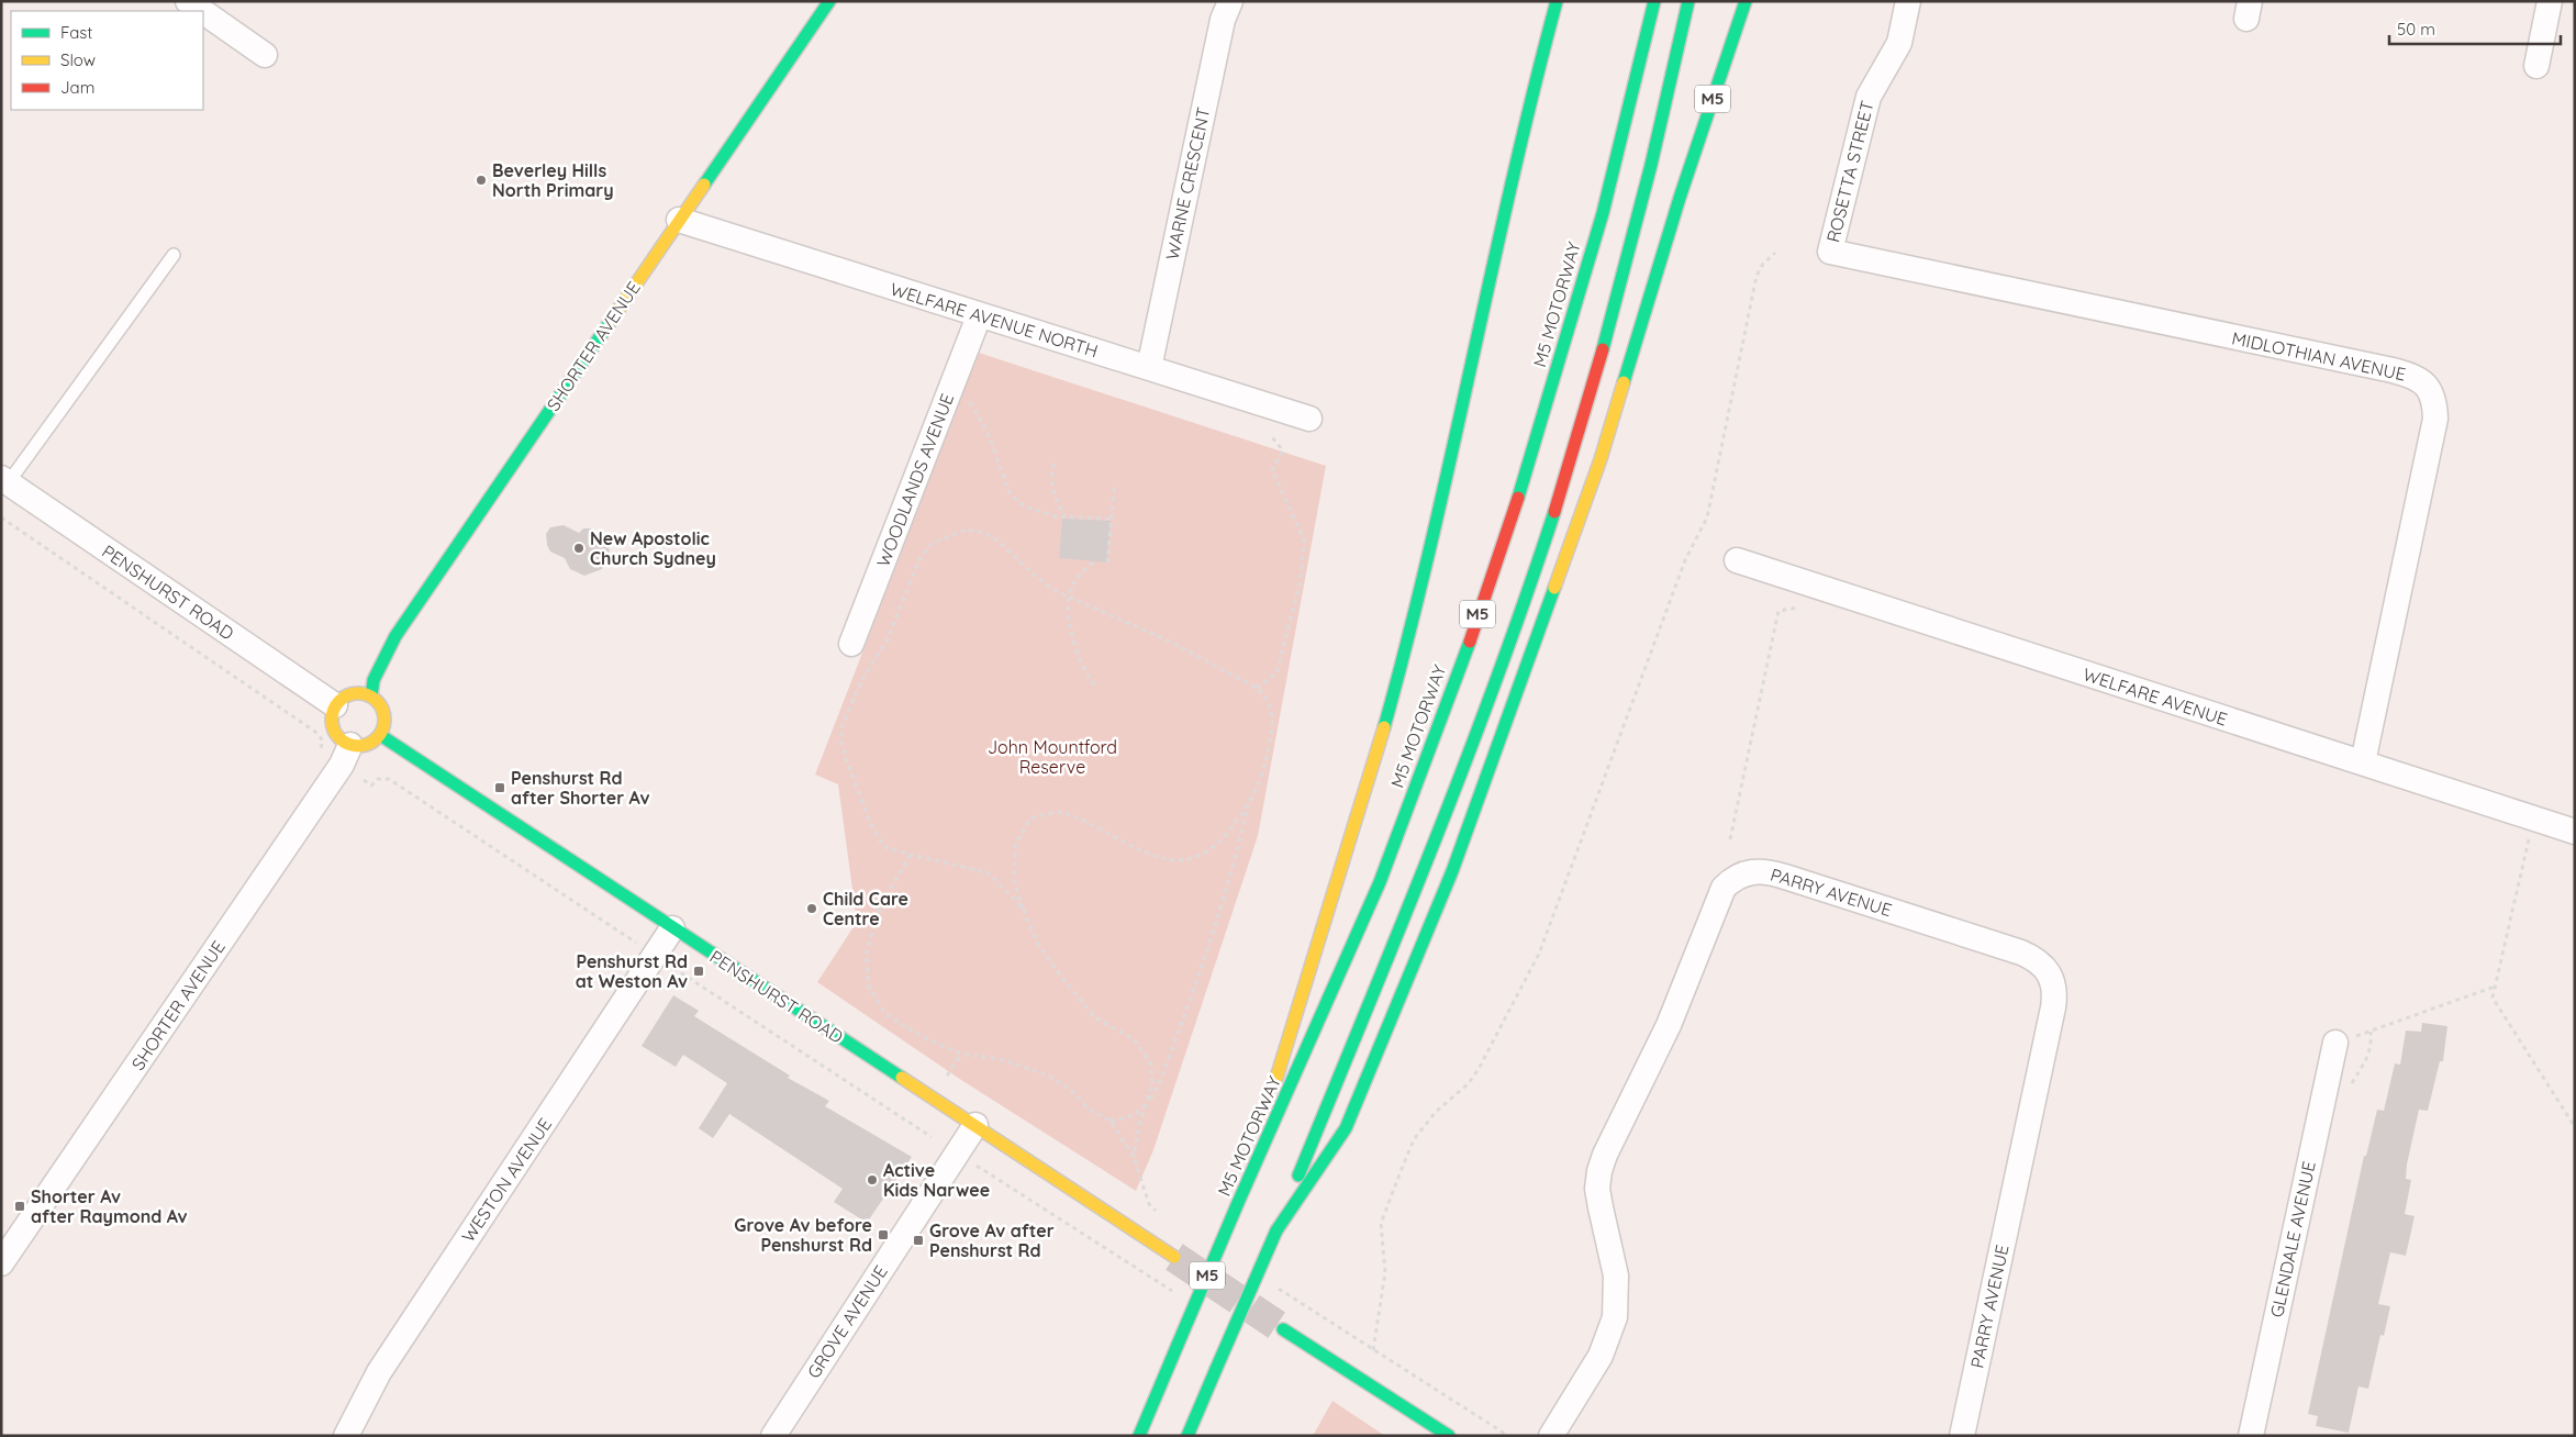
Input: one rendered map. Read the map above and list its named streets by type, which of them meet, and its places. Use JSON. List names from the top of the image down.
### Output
{
  "streets": {
    "main road": [
      "M5",
      "M5 MOTORWAY",
      "SHORTER AVENUE",
      "PENSHURST ROAD"
    ],
    "street": [
      "ROSETTA STREET",
      "WARNE CRESCENT",
      "WELFARE AVENUE NORTH",
      "MIDLOTHIAN AVENUE",
      "WOODLANDS AVENUE",
      "WELFARE AVENUE",
      "PARRY AVENUE",
      "WESTON AVENUE",
      "GLENDALE AVENUE",
      "GROVE AVENUE"
    ]
  },
  "crossings": [
    ["ROSETTA STREET", "MIDLOTHIAN AVENUE"],
    ["WARNE CRESCENT", "WELFARE AVENUE NORTH"],
    ["WELFARE AVENUE NORTH", "SHORTER AVENUE"],
    ["WELFARE AVENUE NORTH", "WOODLANDS AVENUE"],
    ["SHORTER AVENUE", "PENSHURST ROAD"],
    ["MIDLOTHIAN AVENUE", "WELFARE AVENUE"],
    ["PENSHURST ROAD", "WESTON AVENUE"],
    ["PENSHURST ROAD", "GROVE AVENUE"]
  ],
  "parks": ["John Mountford Reserve"],
  "places": {
    "other": [
      "Beverley Hills North Primary",
      "New Apostolic Church Sydney",
      "Child Care Centre",
      "Active Kids Narwee"
    ],
    "transit": [
      "Penshurst Rd after Shorter Av",
      "Penshurst Rd at Weston Av",
      "Shorter Av after Raymond Av",
      "Grove Av before Penshurst Rd",
      "Grove Av after Penshurst Rd"
    ]
  },
  "legend": ["Fast", "Slow", "Jam"],
  "scale_bar": "50 m"
}
